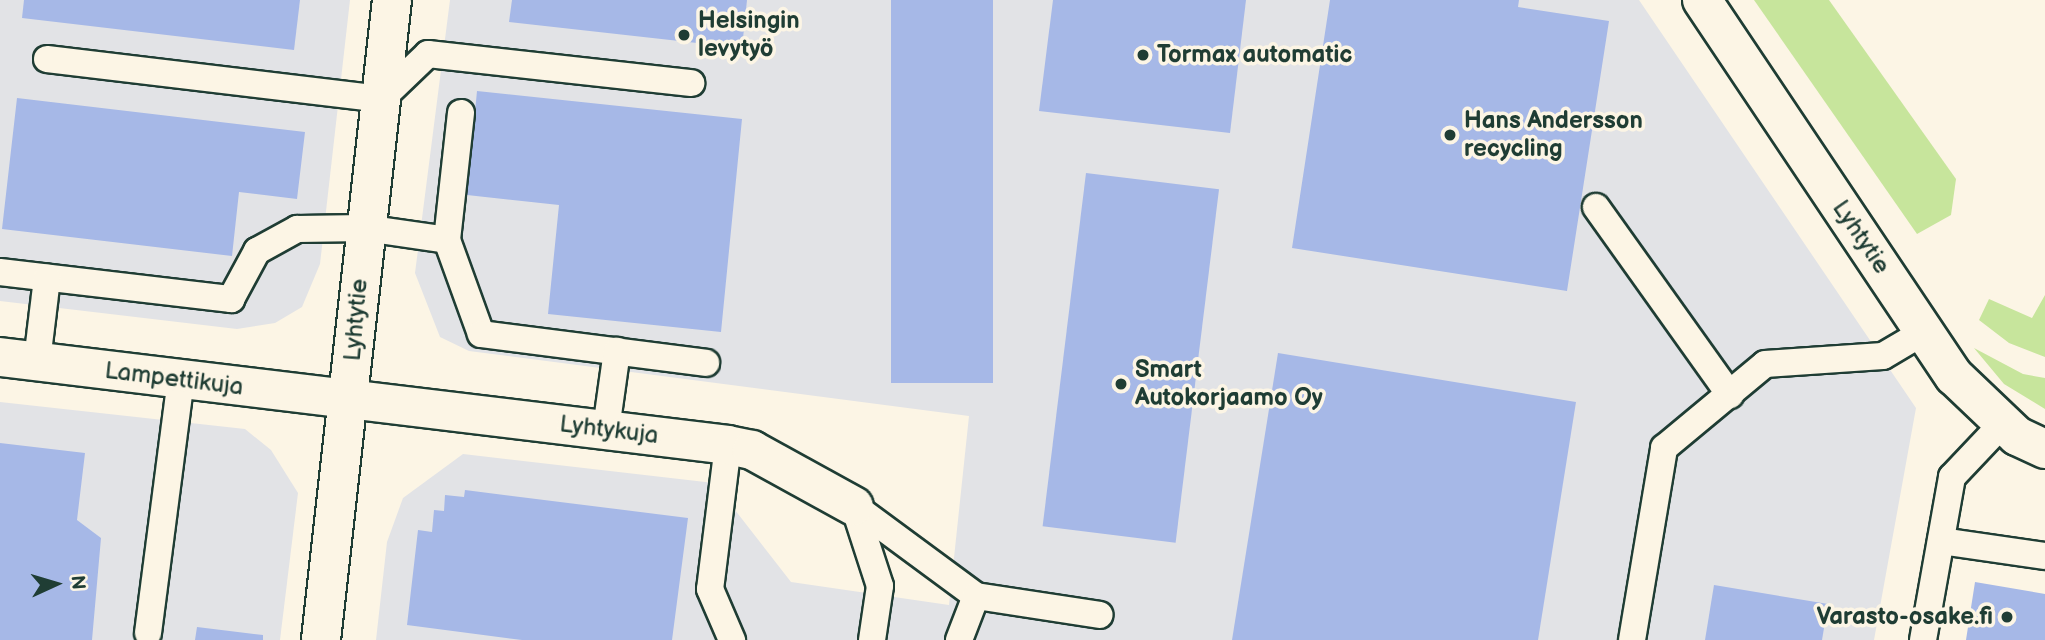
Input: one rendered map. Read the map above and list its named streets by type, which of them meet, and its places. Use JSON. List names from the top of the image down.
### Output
{
  "streets": {
    "street": ["Lyhtytie", "Lampettikuja", "Lyhtykuja"]
  },
  "crossings": [
    ["Lyhtytie", "Lampettikuja"],
    ["Lyhtytie", "Lyhtykuja"],
    ["Lampettikuja", "Lyhtykuja"]
  ],
  "places": [
    "Helsingin levytyö",
    "Tormax automatic",
    "Hans Andersson recycling",
    "Smart Autokorjaamo Oy",
    "Varasto-osake.fi"
  ],
  "north": "right"
}
